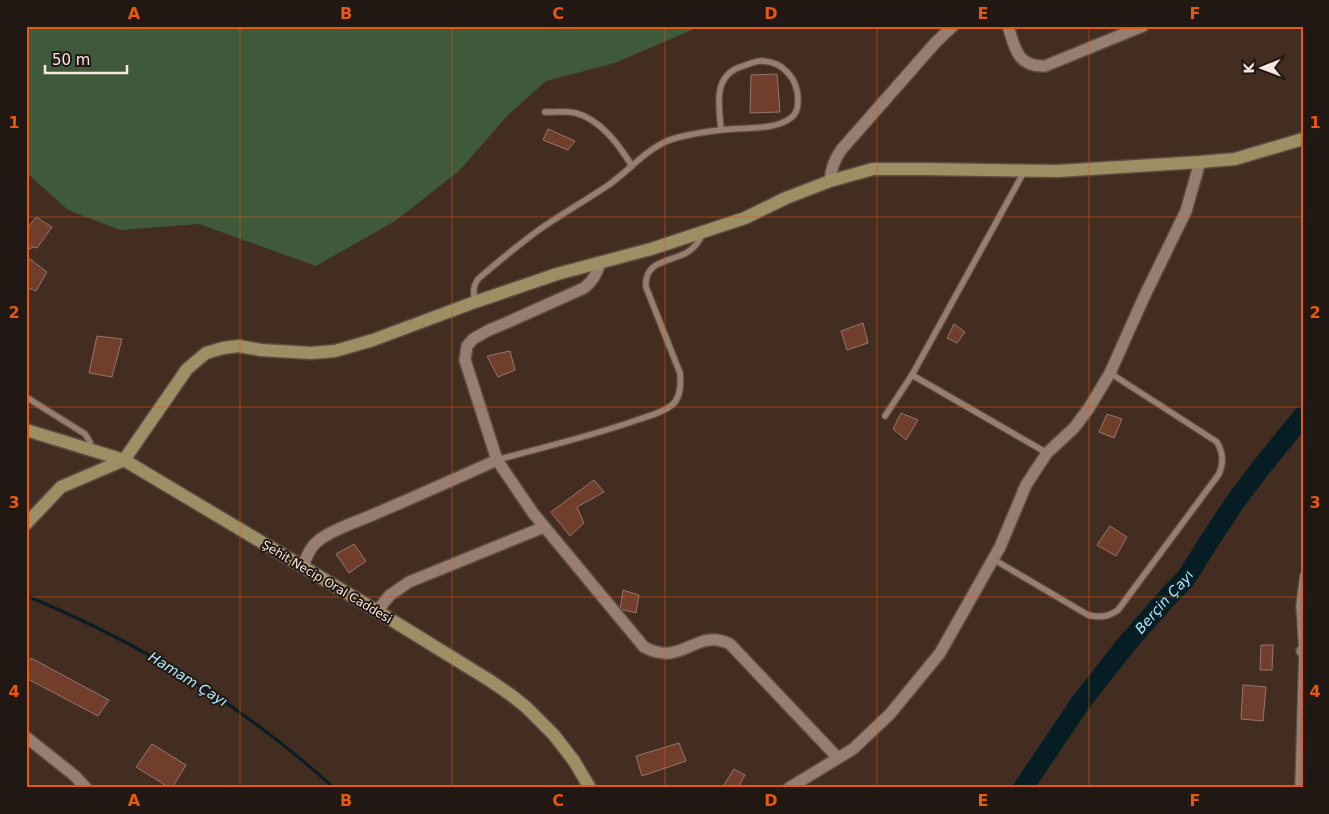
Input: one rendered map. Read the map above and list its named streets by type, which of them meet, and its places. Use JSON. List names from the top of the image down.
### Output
{
  "streets": {
    "street": ["Şehit Necip Oral Caddesi"]
  },
  "water": ["Berçin Çayı", "Hamam Çayı"],
  "scale_bar": "50 m",
  "north": "left",
  "grid": {
    "columns": [
      "A",
      "B",
      "C",
      "D",
      "E",
      "F"
    ],
    "rows": [
      "1",
      "2",
      "3",
      "4"
    ]
  }
}
